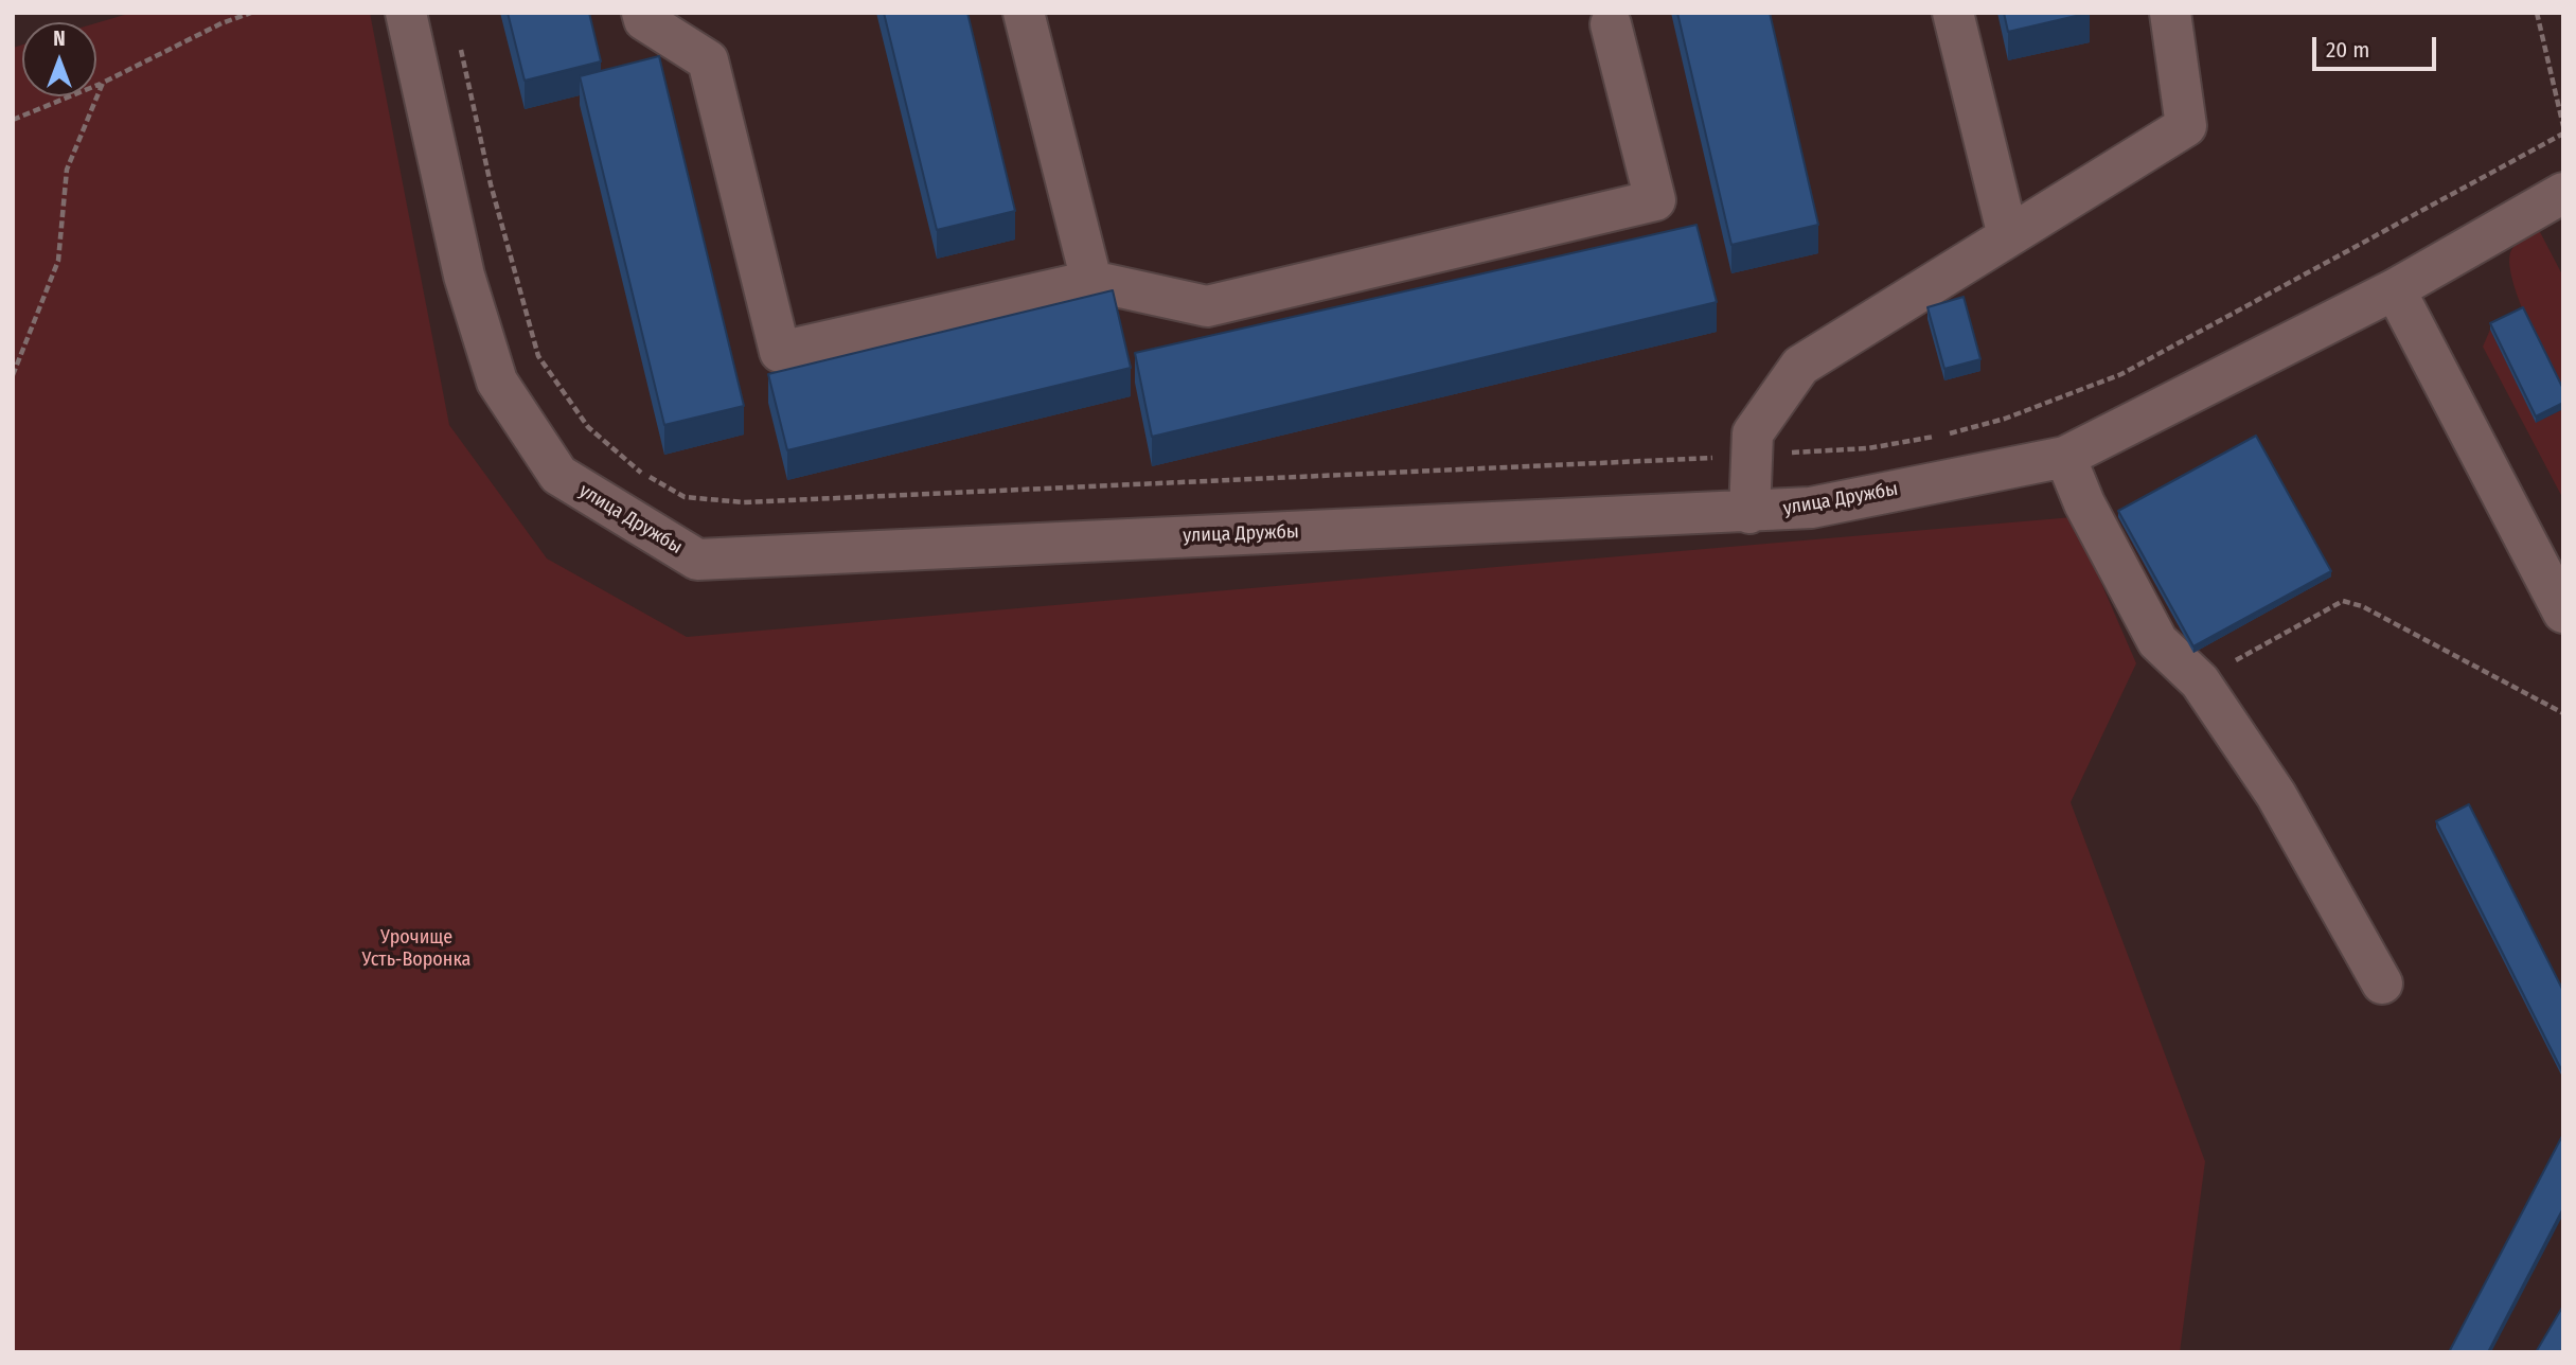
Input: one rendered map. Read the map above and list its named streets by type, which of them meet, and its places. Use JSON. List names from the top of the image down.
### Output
{
  "streets": {
    "street": ["улица Дружбы"]
  },
  "parks": ["Урочище Усть-Воронка"],
  "scale_bar": "20 m",
  "north": "top"
}
